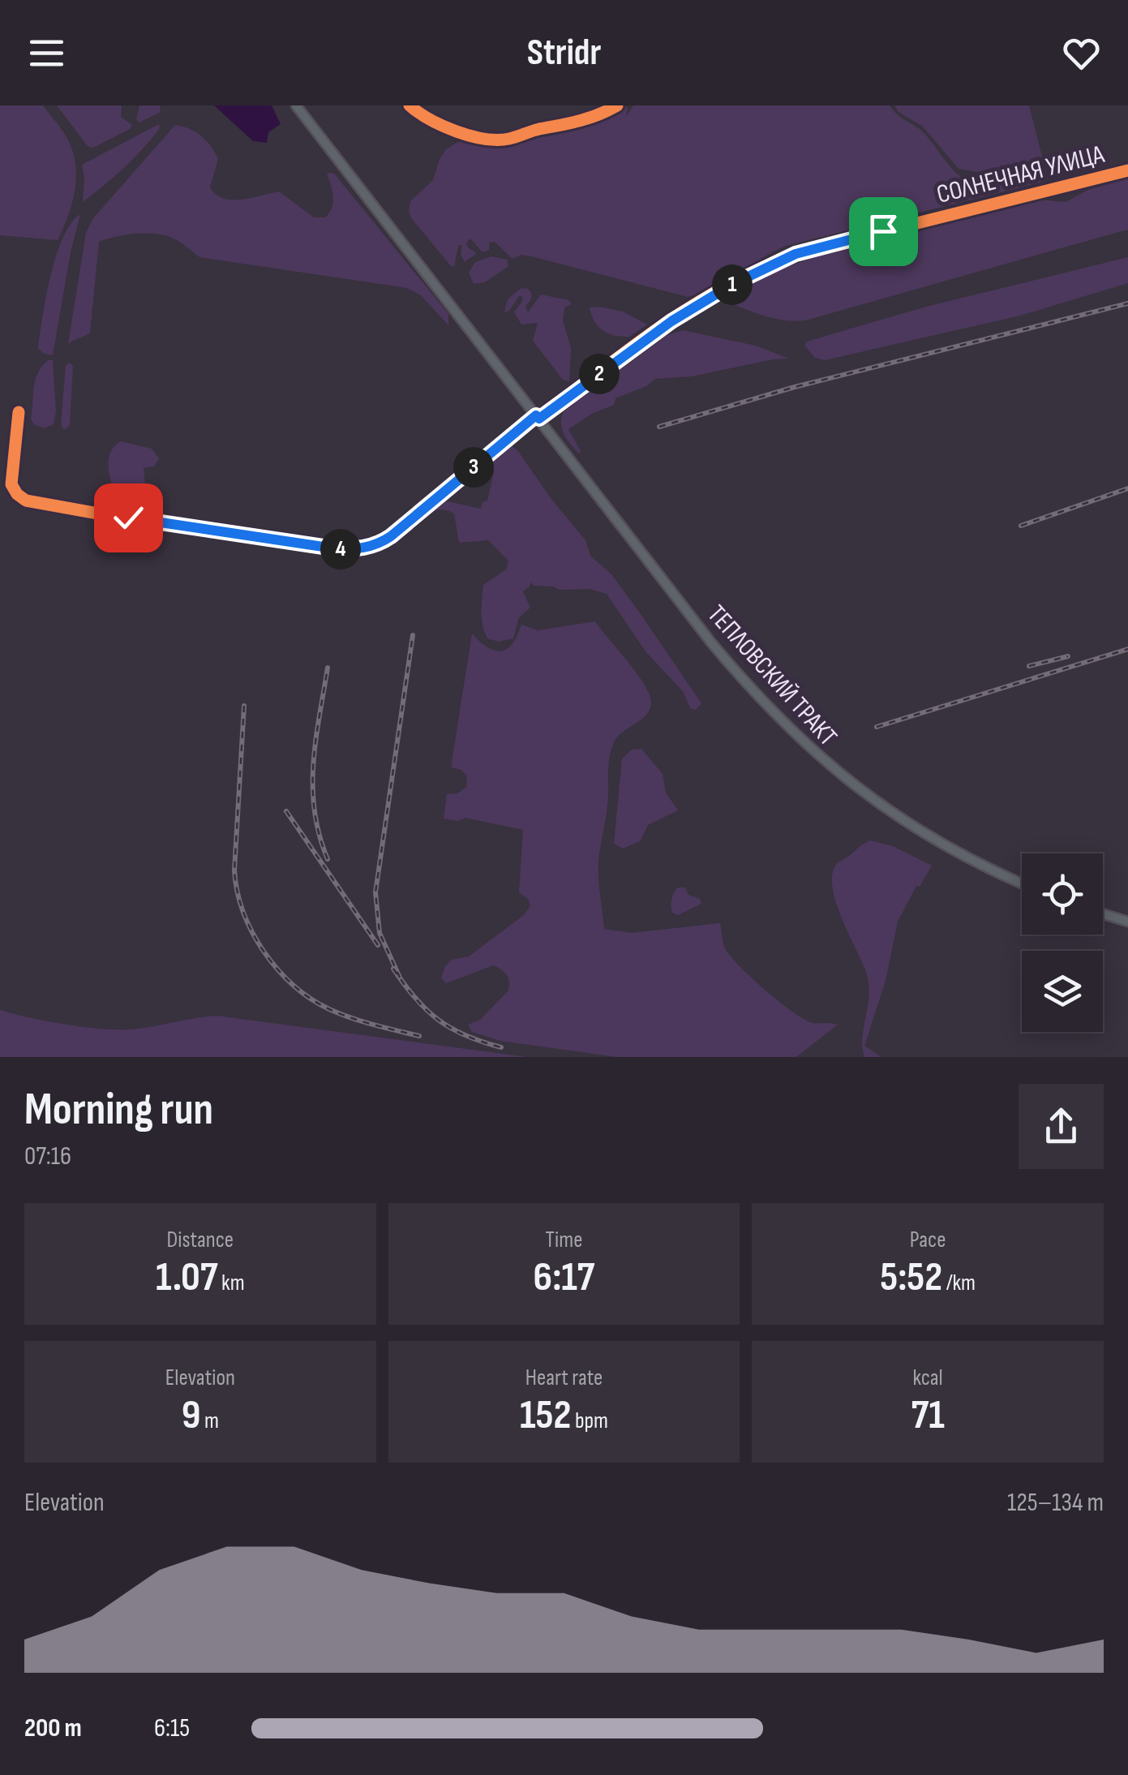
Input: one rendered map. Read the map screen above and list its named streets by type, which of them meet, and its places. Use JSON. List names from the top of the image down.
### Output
{
  "streets": {
    "main road": ["ТЕПЛОВСКИЙ ТРАКТ"],
    "street": ["СОЛНЕЧНАЯ УЛИЦА"]
  },
  "crossings": [
    ["СОЛНЕЧНАЯ УЛИЦА", "ТЕПЛОВСКИЙ ТРАКТ"]
  ],
  "page": {
    "header": "Stridr",
    "pins": [
      "1",
      "2",
      "3",
      "4"
    ],
    "heading": ["Morning run", "07:16"],
    "stats": [
      ["Distance", "1.07 km"],
      ["Time", "6:17"],
      ["Pace", "5:52 /km"],
      ["Elevation", "9 m"],
      ["Heart rate", "152 bpm"],
      ["kcal", "71"]
    ],
    "chart": ["Elevation", "125–134 m"],
    "list": [
      {
        "name": "200 m",
        "note": "6:15"
      }
    ]
  }
}
